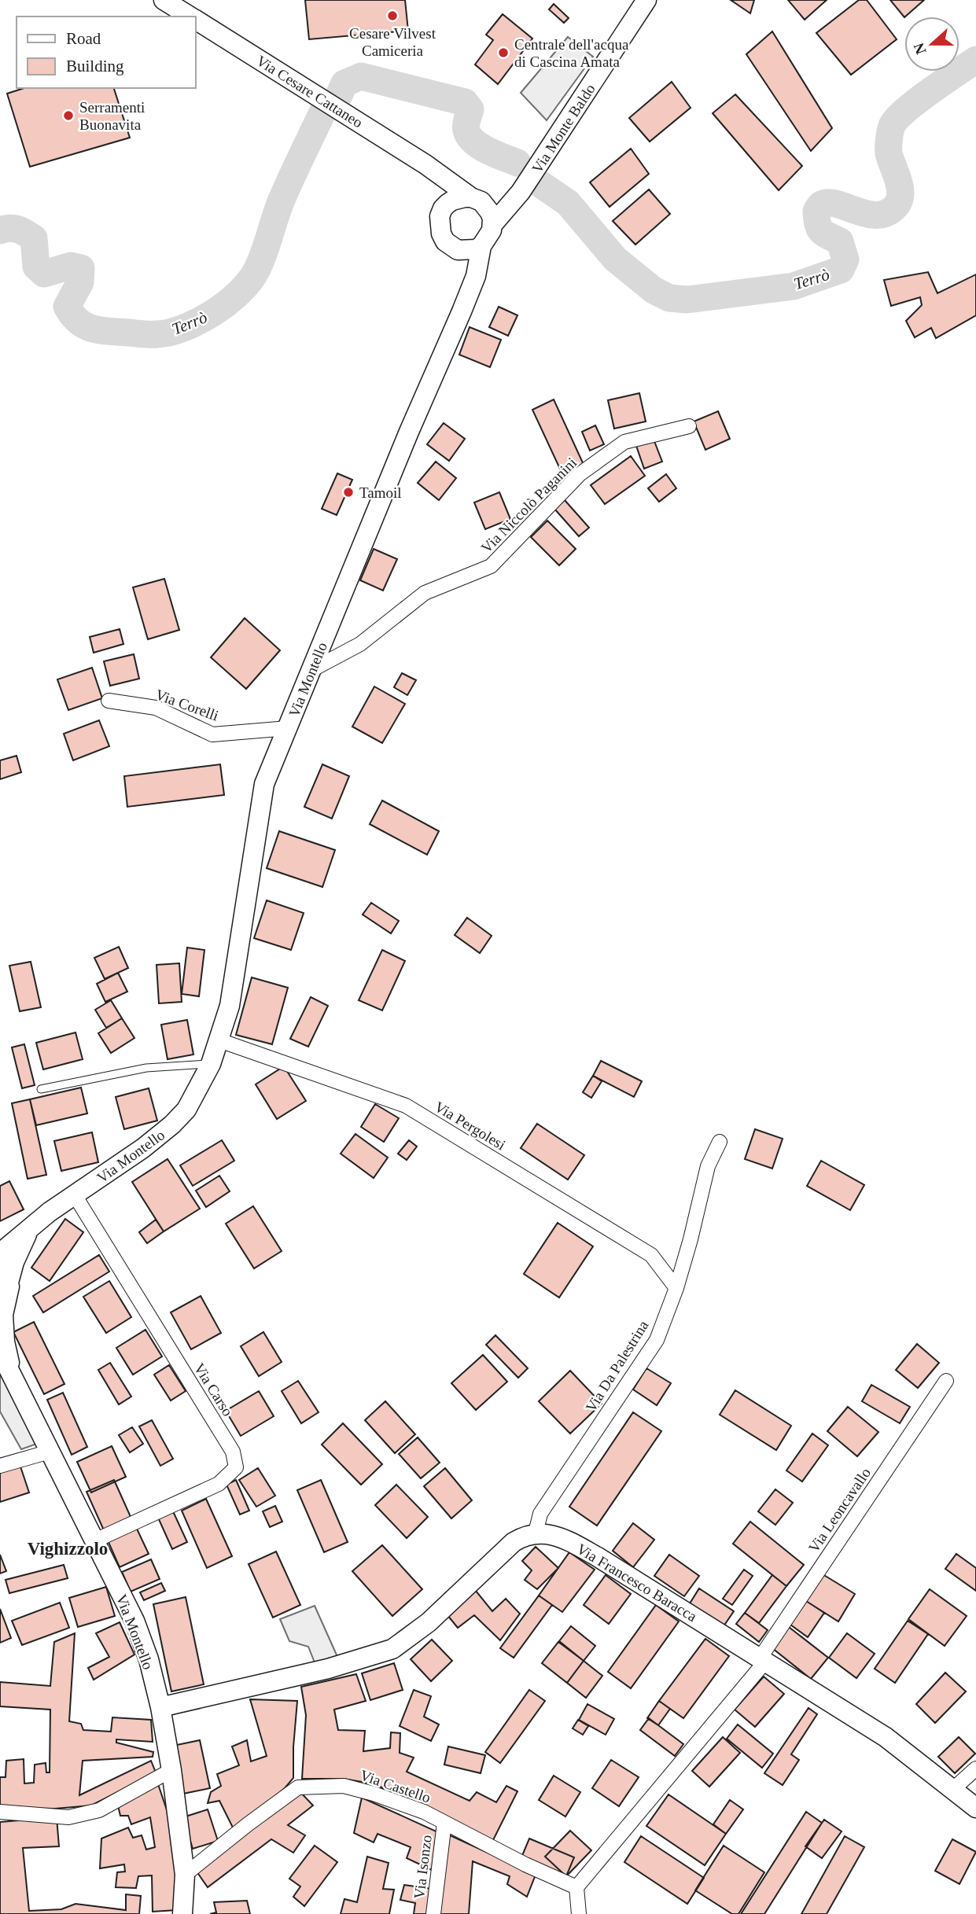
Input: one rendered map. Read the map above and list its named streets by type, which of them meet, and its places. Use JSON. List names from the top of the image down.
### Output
{
  "streets": {
    "street": [
      "Via Cesare Cattaneo",
      "Via Monte Baldo",
      "Via Niccolò Paganini",
      "Via Montello",
      "Via Corelli",
      "Via Pergolesi",
      "Via Da Palestrina",
      "Via Carso",
      "Via Leoncavallo",
      "Via Francesco Baracca",
      "Via Castello",
      "Via Isonzo"
    ]
  },
  "crossings": [
    ["Via Cesare Cattaneo", "Via Monte Baldo"],
    ["Via Cesare Cattaneo", "Via Montello"],
    ["Via Monte Baldo", "Via Montello"],
    ["Via Niccolò Paganini", "Via Montello"],
    ["Via Montello", "Via Corelli"],
    ["Via Montello", "Via Pergolesi"],
    ["Via Montello", "Via Carso"],
    ["Via Montello", "Via Castello"],
    ["Via Pergolesi", "Via Da Palestrina"],
    ["Via Da Palestrina", "Via Francesco Baracca"],
    ["Via Leoncavallo", "Via Francesco Baracca"],
    ["Via Leoncavallo", "Via Castello"],
    ["Via Castello", "Via Isonzo"]
  ],
  "districts": ["Vighizzolo"],
  "water": ["Terrò"],
  "places": [
    "Cesare Vilvest Camiceria",
    "Centrale dell'acqua di Cascina Amata",
    "Serramenti Buonavita",
    "Tamoil"
  ],
  "legend": ["Road", "Building"],
  "north": "left"
}
